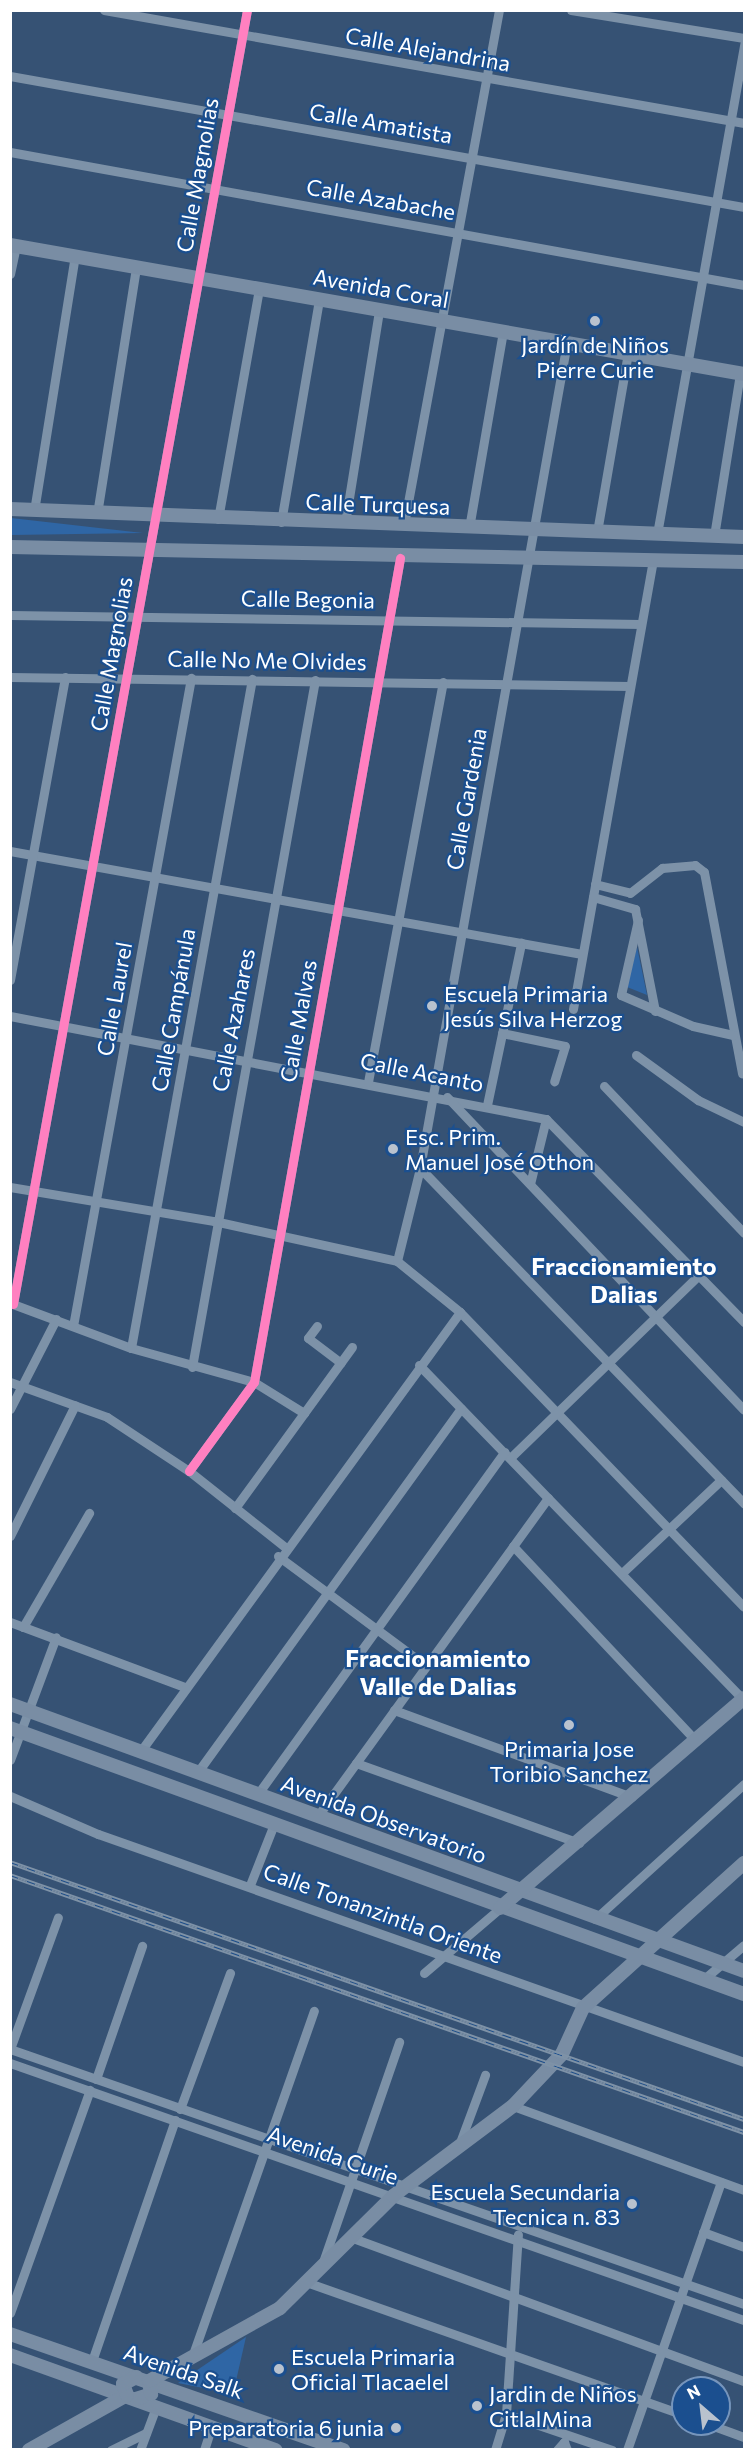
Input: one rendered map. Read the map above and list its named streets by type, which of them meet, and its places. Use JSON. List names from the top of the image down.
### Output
{
  "streets": {
    "main road": [
      "Avenida Coral",
      "Calle Turquesa",
      "Avenida Observatorio",
      "Avenida Salk"
    ],
    "street": [
      "Calle Alejandrina",
      "Calle Amatista",
      "Calle Magnolias",
      "Calle Azabache",
      "Calle Begonia",
      "Calle No Me Olvides",
      "Calle Gardenia",
      "Calle Laurel",
      "Calle Campánula",
      "Calle Azahares",
      "Calle Malvas",
      "Calle Acanto",
      "Calle Tonanzintla Oriente",
      "Avenida Curie"
    ]
  },
  "crossings": [
    ["Calle Alejandrina", "Calle Magnolias"],
    ["Calle Amatista", "Calle Magnolias"],
    ["Calle Magnolias", "Calle Azabache"],
    ["Calle Magnolias", "Avenida Coral"],
    ["Calle Magnolias", "Calle Turquesa"],
    ["Calle Magnolias", "Calle Begonia"],
    ["Calle Magnolias", "Calle No Me Olvides"],
    ["Calle Magnolias", "Calle Acanto"],
    ["Avenida Coral", "Calle Gardenia"],
    ["Calle Turquesa", "Calle Gardenia"],
    ["Calle Begonia", "Calle Gardenia"],
    ["Calle Begonia", "Calle Malvas"],
    ["Calle No Me Olvides", "Calle Gardenia"],
    ["Calle No Me Olvides", "Calle Laurel"],
    ["Calle No Me Olvides", "Calle Campánula"],
    ["Calle No Me Olvides", "Calle Azahares"],
    ["Calle No Me Olvides", "Calle Malvas"],
    ["Calle Gardenia", "Calle Acanto"],
    ["Calle Laurel", "Calle Acanto"],
    ["Calle Campánula", "Calle Acanto"],
    ["Calle Azahares", "Calle Acanto"],
    ["Calle Malvas", "Calle Acanto"]
  ],
  "districts": ["Fraccionamiento Dalias", "Fraccionamiento Valle de Dalias"],
  "places": [
    "Jardín de Niños Pierre Curie",
    "Escuela Primaria Jesús Silva Herzog",
    "Esc. Prim. Manuel José Othon",
    "Primaria Jose Toribio Sanchez",
    "Escuela Secundaria Tecnica n. 83",
    "Escuela Primaria Oficial Tlacaelel",
    "Jardin de Niños CitlalMina",
    "Preparatoria 6 junia"
  ],
  "north": "top left"
}
